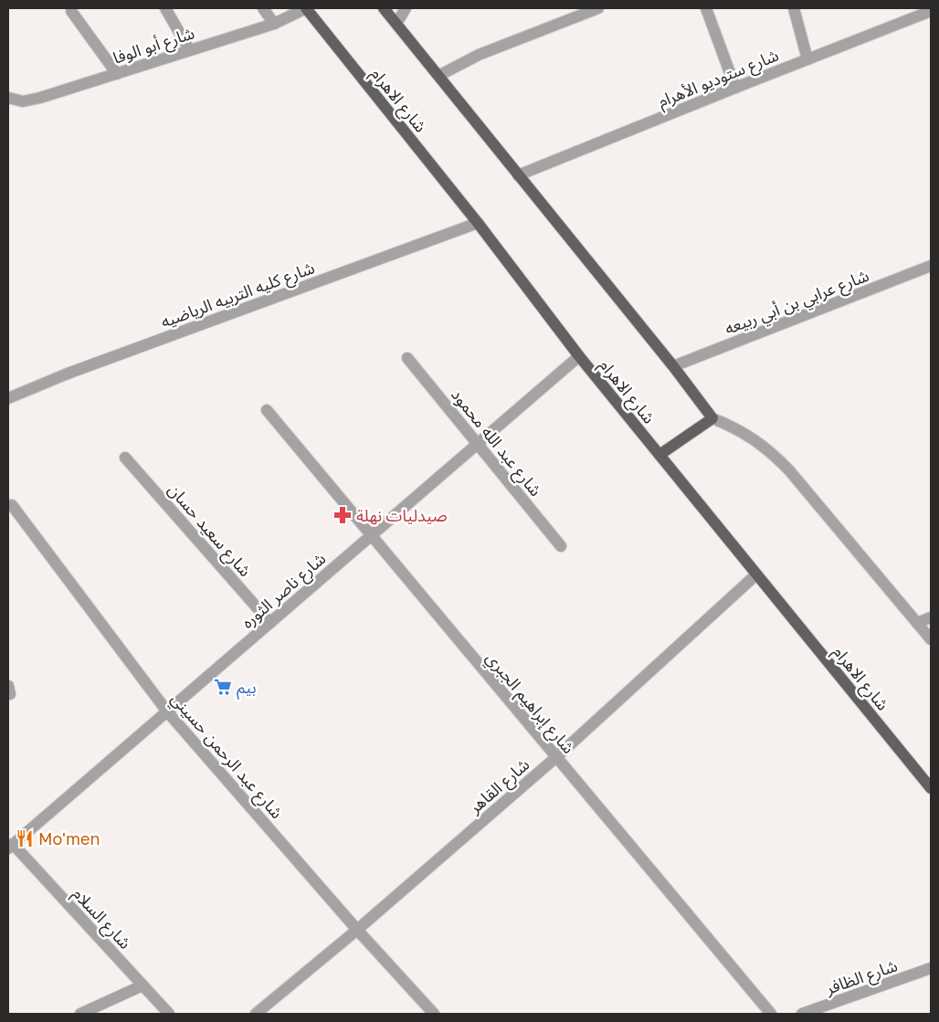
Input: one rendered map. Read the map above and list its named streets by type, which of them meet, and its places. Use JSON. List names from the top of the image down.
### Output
{
  "streets": {
    "main road": ["شارع الاهرام"],
    "street": [
      "شارع أبو الوفا",
      "شارع ستوديو الأهرام",
      "شارع كليه التربيه الرياضيه",
      "شارع عرابي بن أبي ربيعه",
      "شارع عبد الله محمود",
      "شارع سعيد حسان",
      "شارع ناصر الثوره",
      "شارع إبراهيم الجبري",
      "شارع عبد الرحمن حسيني",
      "شارع القاهر",
      "شارع السلام",
      "شارع الظافر"
    ]
  },
  "crossings": [
    ["شارع أبو الوفا", "شارع الاهرام"],
    ["شارع الاهرام", "شارع كليه التربيه الرياضيه"],
    ["شارع الاهرام", "شارع ناصر الثوره"],
    ["شارع الاهرام", "شارع القاهر"],
    ["شارع عبد الله محمود", "شارع ناصر الثوره"],
    ["شارع سعيد حسان", "شارع ناصر الثوره"],
    ["شارع ناصر الثوره", "شارع إبراهيم الجبري"],
    ["شارع ناصر الثوره", "شارع عبد الرحمن حسيني"],
    ["شارع ناصر الثوره", "شارع السلام"],
    ["شارع إبراهيم الجبري", "شارع القاهر"],
    ["شارع عبد الرحمن حسيني", "شارع القاهر"]
  ],
  "places": {
    "pharmacy": ["صيدليات نهلة"],
    "supermarket": ["بيم"],
    "restaurant": ["Mo'men"]
  }
}
